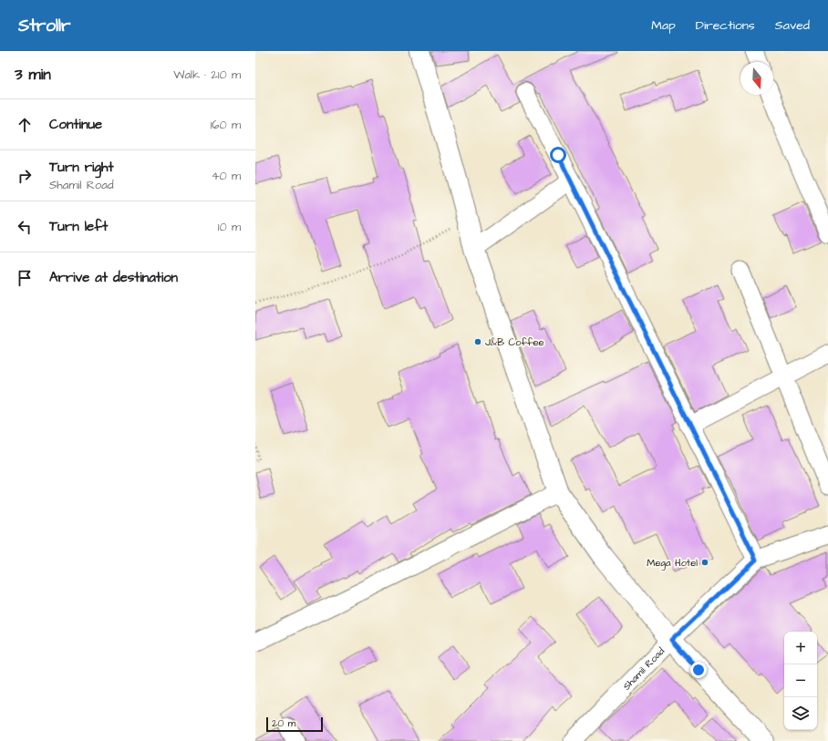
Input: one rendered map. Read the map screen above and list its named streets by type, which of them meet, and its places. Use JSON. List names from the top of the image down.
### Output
{
  "streets": {
    "street": ["Shamil Road"]
  },
  "places": ["J&B Coffee", "Mega Hotel"],
  "scale_bar": "20 m",
  "north": "bottom",
  "page": {
    "header": "Strollr",
    "nav": ["Map", "Directions", "Saved"],
    "heading": ["3 min", "Walk · 210 m"],
    "list": [
      ["Continue", "160 m"],
      ["Turn right", "Shamil Road", "40 m"],
      ["Turn left", "10 m"],
      "Arrive at destination"
    ],
    "map_buttons": ["+", "−"],
    "scale": "20 m"
  }
}
